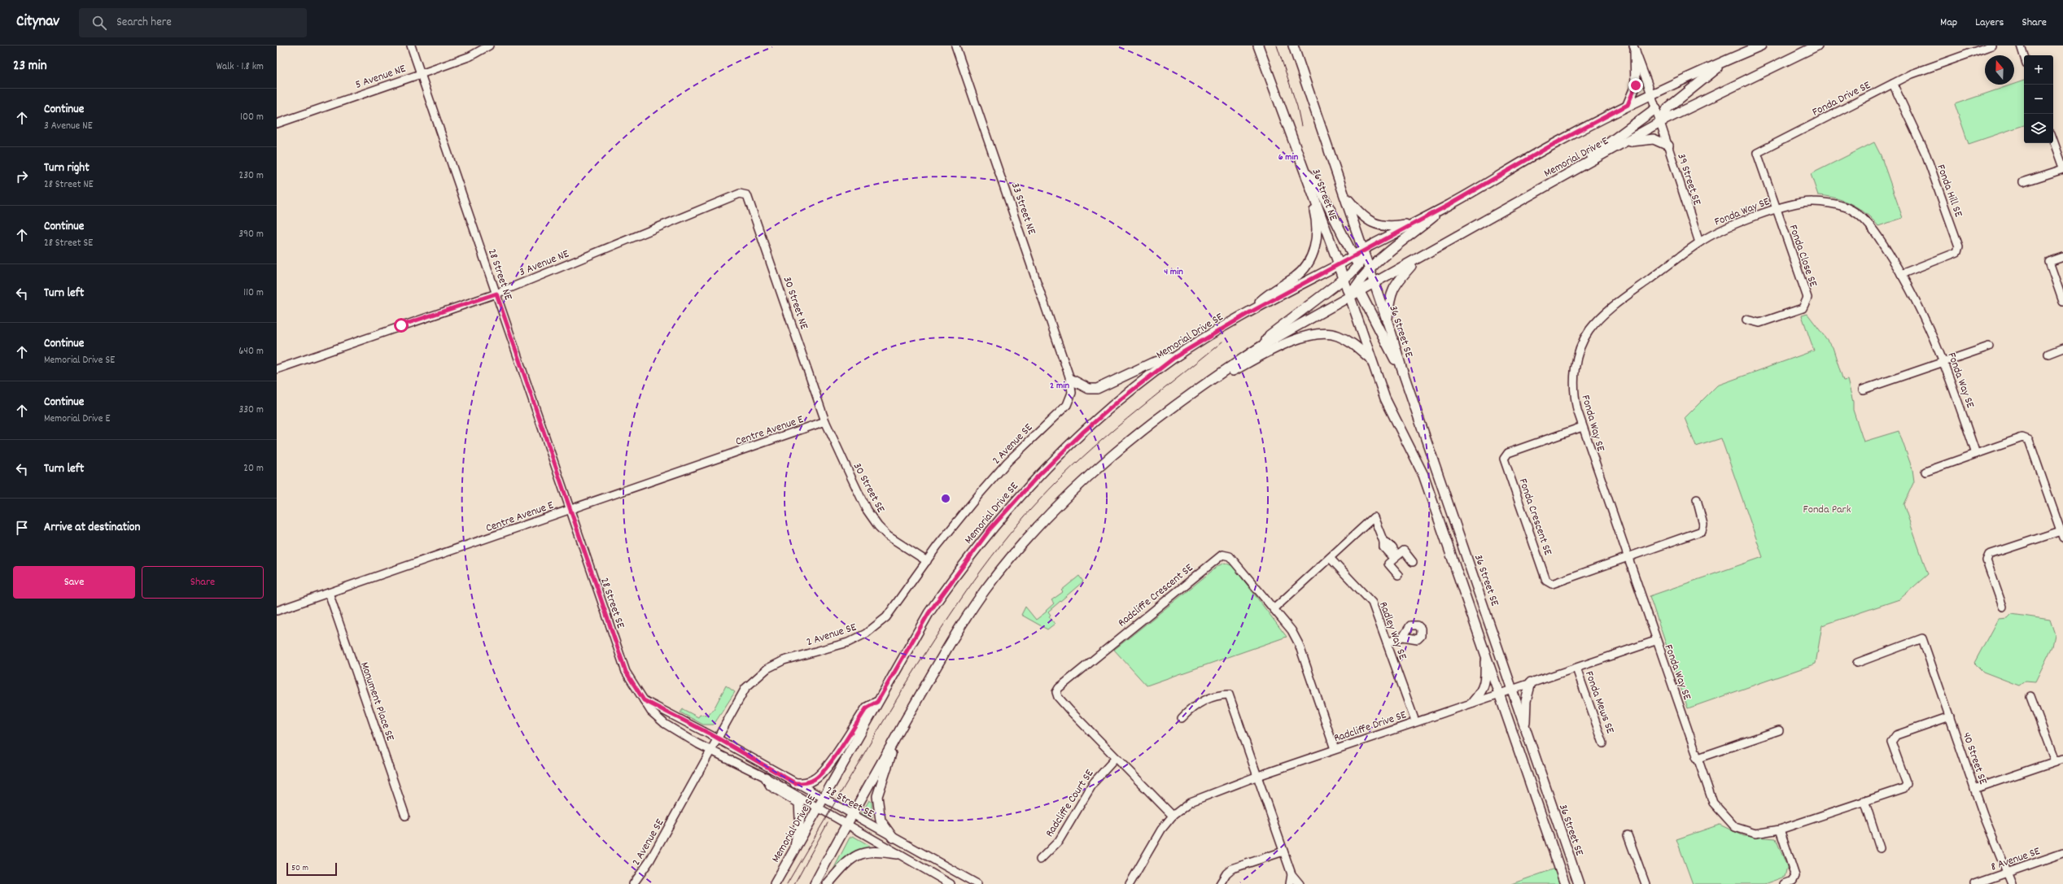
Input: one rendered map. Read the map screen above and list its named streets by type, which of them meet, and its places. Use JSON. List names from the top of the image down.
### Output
{
  "streets": {
    "main road": [
      "Memorial Drive E",
      "36 Street NE",
      "36 Street SE",
      "Memorial Drive SE"
    ],
    "street": [
      "5 Avenue NE",
      "Fonda Drive SE",
      "39 Street SE",
      "Fonda Hill SE",
      "33 Street NE",
      "Fonda Way SE",
      "Fonda Close SE",
      "3 Avenue NE",
      "28 Street NE",
      "30 Street NE",
      "Centre Avenue E",
      "2 Avenue SE",
      "30 Street SE",
      "Fonda Crescent SE",
      "Radcliffe Crescent SE",
      "28 Street SE",
      "Radley Way SE",
      "Monument Place SE",
      "Fonda Mews SE",
      "Radcliffe Drive SE",
      "40 Street SE",
      "Radcliffe Court SE",
      "8 Avenue SE"
    ]
  },
  "crossings": [
    ["5 Avenue NE", "28 Street NE"],
    ["Fonda Drive SE", "Fonda Hill SE"],
    ["Fonda Drive SE", "Fonda Way SE"],
    ["Fonda Drive SE", "Fonda Close SE"],
    ["Memorial Drive E", "39 Street SE"],
    ["Memorial Drive E", "36 Street NE"],
    ["Memorial Drive E", "36 Street SE"],
    ["Memorial Drive E", "Memorial Drive SE"],
    ["39 Street SE", "Fonda Way SE"],
    ["Fonda Hill SE", "Fonda Way SE"],
    ["36 Street NE", "36 Street SE"],
    ["36 Street NE", "Memorial Drive SE"],
    ["33 Street NE", "2 Avenue SE"],
    ["Fonda Way SE", "Fonda Close SE"],
    ["Fonda Way SE", "Fonda Crescent SE"],
    ["Fonda Way SE", "Radcliffe Drive SE"],
    ["Fonda Way SE", "40 Street SE"],
    ["3 Avenue NE", "28 Street NE"],
    ["3 Avenue NE", "30 Street NE"],
    ["28 Street NE", "Centre Avenue E"],
    ["28 Street NE", "28 Street SE"],
    ["30 Street NE", "Centre Avenue E"],
    ["30 Street NE", "30 Street SE"],
    ["36 Street SE", "Radcliffe Drive SE"],
    ["Memorial Drive SE", "28 Street SE"],
    ["Centre Avenue E", "30 Street SE"],
    ["Centre Avenue E", "28 Street SE"],
    ["Centre Avenue E", "Monument Place SE"],
    ["2 Avenue SE", "30 Street SE"],
    ["2 Avenue SE", "28 Street SE"],
    ["Radcliffe Crescent SE", "Radcliffe Drive SE"],
    ["Radcliffe Crescent SE", "Radcliffe Court SE"],
    ["Radley Way SE", "Radcliffe Drive SE"],
    ["Fonda Mews SE", "Radcliffe Drive SE"],
    ["40 Street SE", "8 Avenue SE"]
  ],
  "parks": ["Fonda Park"],
  "scale_bar": "50 m",
  "north": "top",
  "page": {
    "header": "Citynav",
    "search": "Search here",
    "nav": ["Map", "Layers", "Share"],
    "heading": ["23 min", "Walk · 1.8 km"],
    "map_buttons": ["+", "−"],
    "list": [
      ["Continue", "3 Avenue NE", "100 m"],
      ["Turn right", "28 Street NE", "230 m"],
      ["Continue", "28 Street SE", "390 m"],
      ["Turn left", "110 m"],
      ["Continue", "Memorial Drive SE", "640 m"],
      ["Continue", "Memorial Drive E", "330 m"],
      ["Turn left", "20 m"],
      "Arrive at destination"
    ],
    "buttons": ["Save", "Share"],
    "scale": "50 m"
  },
  "rings": ["6 min", "4 min", "2 min"]
}
